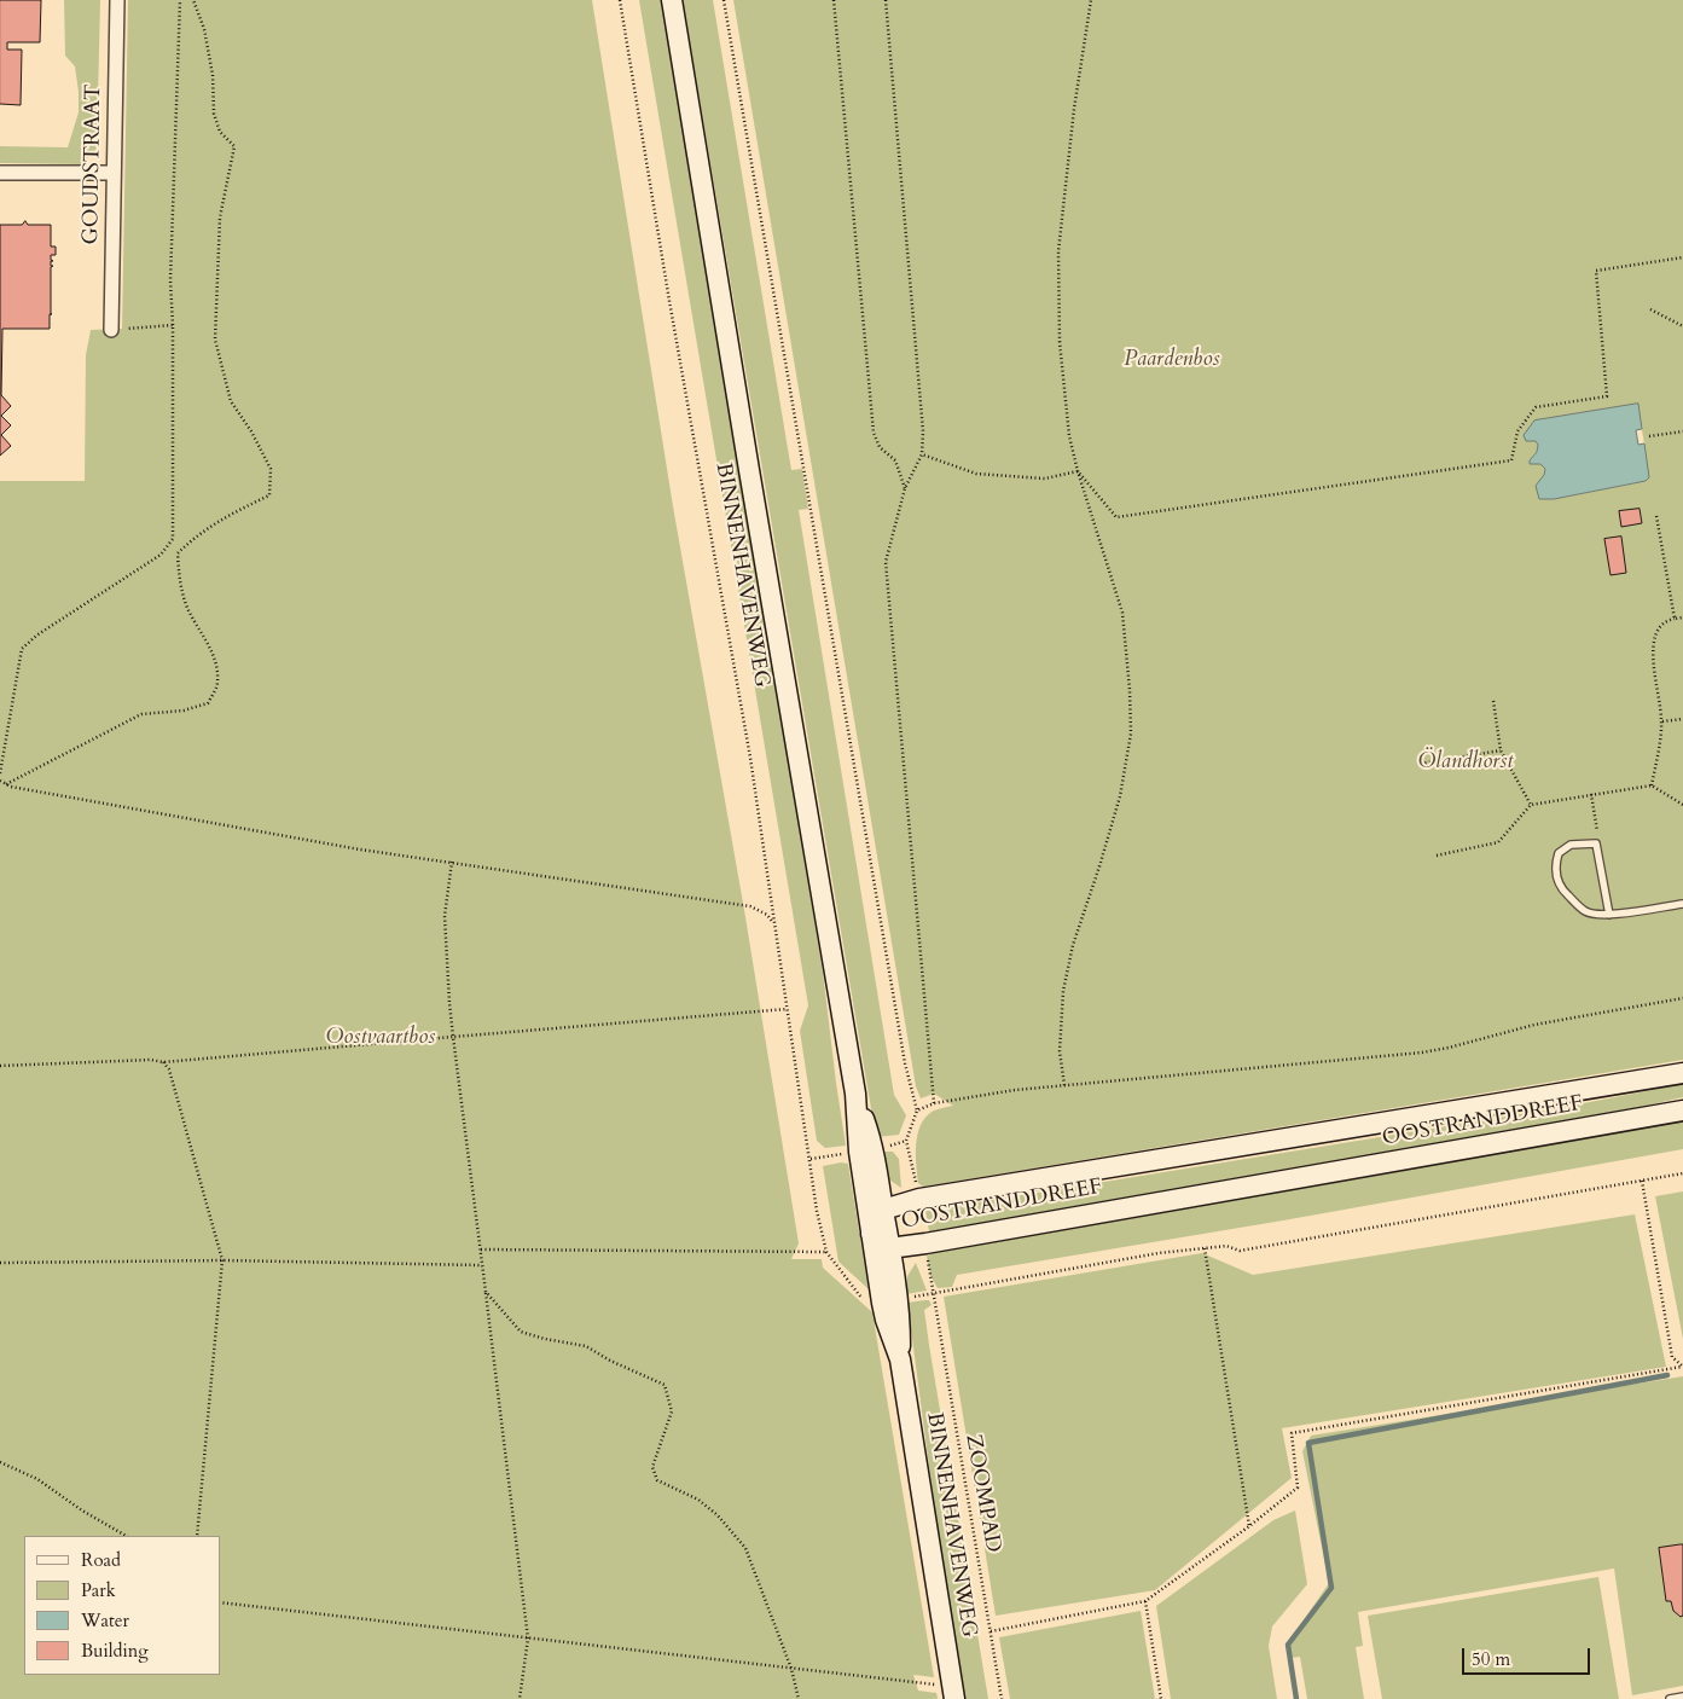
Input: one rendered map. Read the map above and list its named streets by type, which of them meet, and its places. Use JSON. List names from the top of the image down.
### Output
{
  "streets": {
    "main road": ["BINNENHAVENWEG", "OOSTRANDDREEF"],
    "street": ["GOUDSTRAAT"],
    "path": ["ZOOMPAD"]
  },
  "crossings": [
    ["BINNENHAVENWEG", "OOSTRANDDREEF"],
    ["OOSTRANDDREEF", "ZOOMPAD"]
  ],
  "parks": ["Paardenbos", "Ölandhorst", "Oostvaartbos"],
  "legend": [
    "Road",
    "Park",
    "Water",
    "Building"
  ],
  "scale_bar": "50 m"
}
